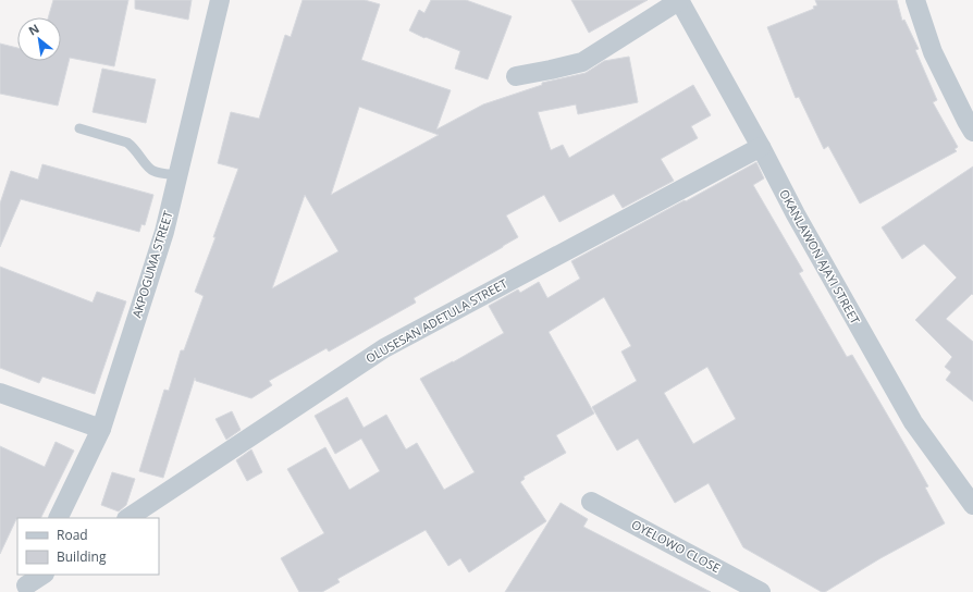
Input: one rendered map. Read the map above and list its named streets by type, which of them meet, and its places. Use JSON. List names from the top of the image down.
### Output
{
  "streets": {
    "street": [
      "OKANLAWON AJAYI STREET",
      "AKPOGUMA STREET",
      "OLUSESAN ADETULA STREET",
      "OYELOWO CLOSE"
    ]
  },
  "crossings": [
    ["OKANLAWON AJAYI STREET", "OLUSESAN ADETULA STREET"]
  ],
  "legend": ["Road", "Building"],
  "north": "top left"
}
